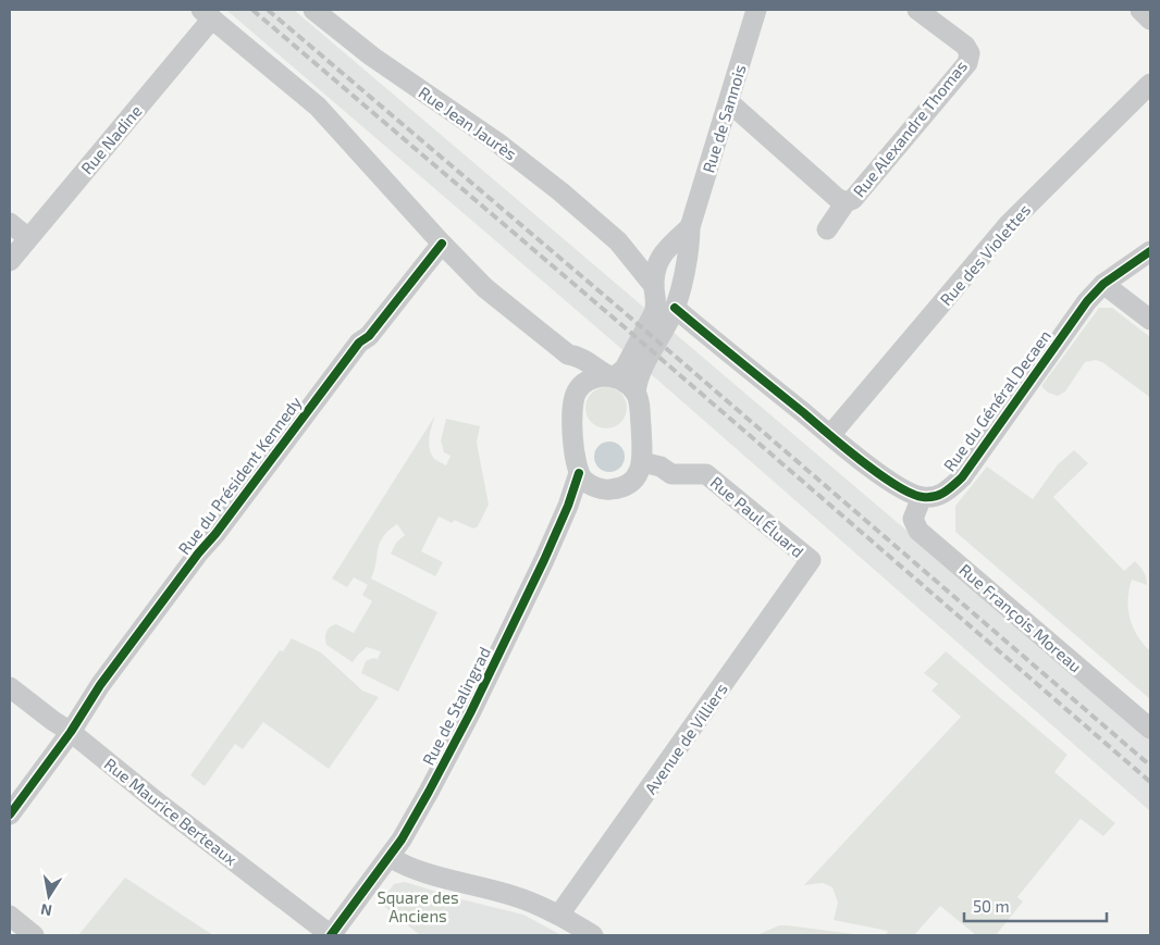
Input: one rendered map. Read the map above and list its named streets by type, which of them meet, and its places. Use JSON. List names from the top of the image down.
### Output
{
  "streets": {
    "street": [
      "Rue de Sannois",
      "Rue Jean Jaurès",
      "Rue Alexandre Thomas",
      "Rue Nadine",
      "Rue des Violettes",
      "Rue du Général Decaen",
      "Rue du Président Kennedy",
      "Rue Paul Éluard",
      "Rue François Moreau",
      "Rue de Stalingrad",
      "Avenue de Villiers",
      "Rue Maurice Berteaux"
    ]
  },
  "crossings": [
    ["Rue de Sannois", "Rue Paul Éluard"],
    ["Rue de Sannois", "Rue de Stalingrad"],
    ["Rue du Général Decaen", "Rue François Moreau"],
    ["Rue du Président Kennedy", "Rue Maurice Berteaux"],
    ["Rue Paul Éluard", "Rue de Stalingrad"],
    ["Rue Paul Éluard", "Avenue de Villiers"],
    ["Rue de Stalingrad", "Rue Maurice Berteaux"]
  ],
  "parks": ["Square des Anciens"],
  "scale_bar": "50 m",
  "north": "bottom"
}
